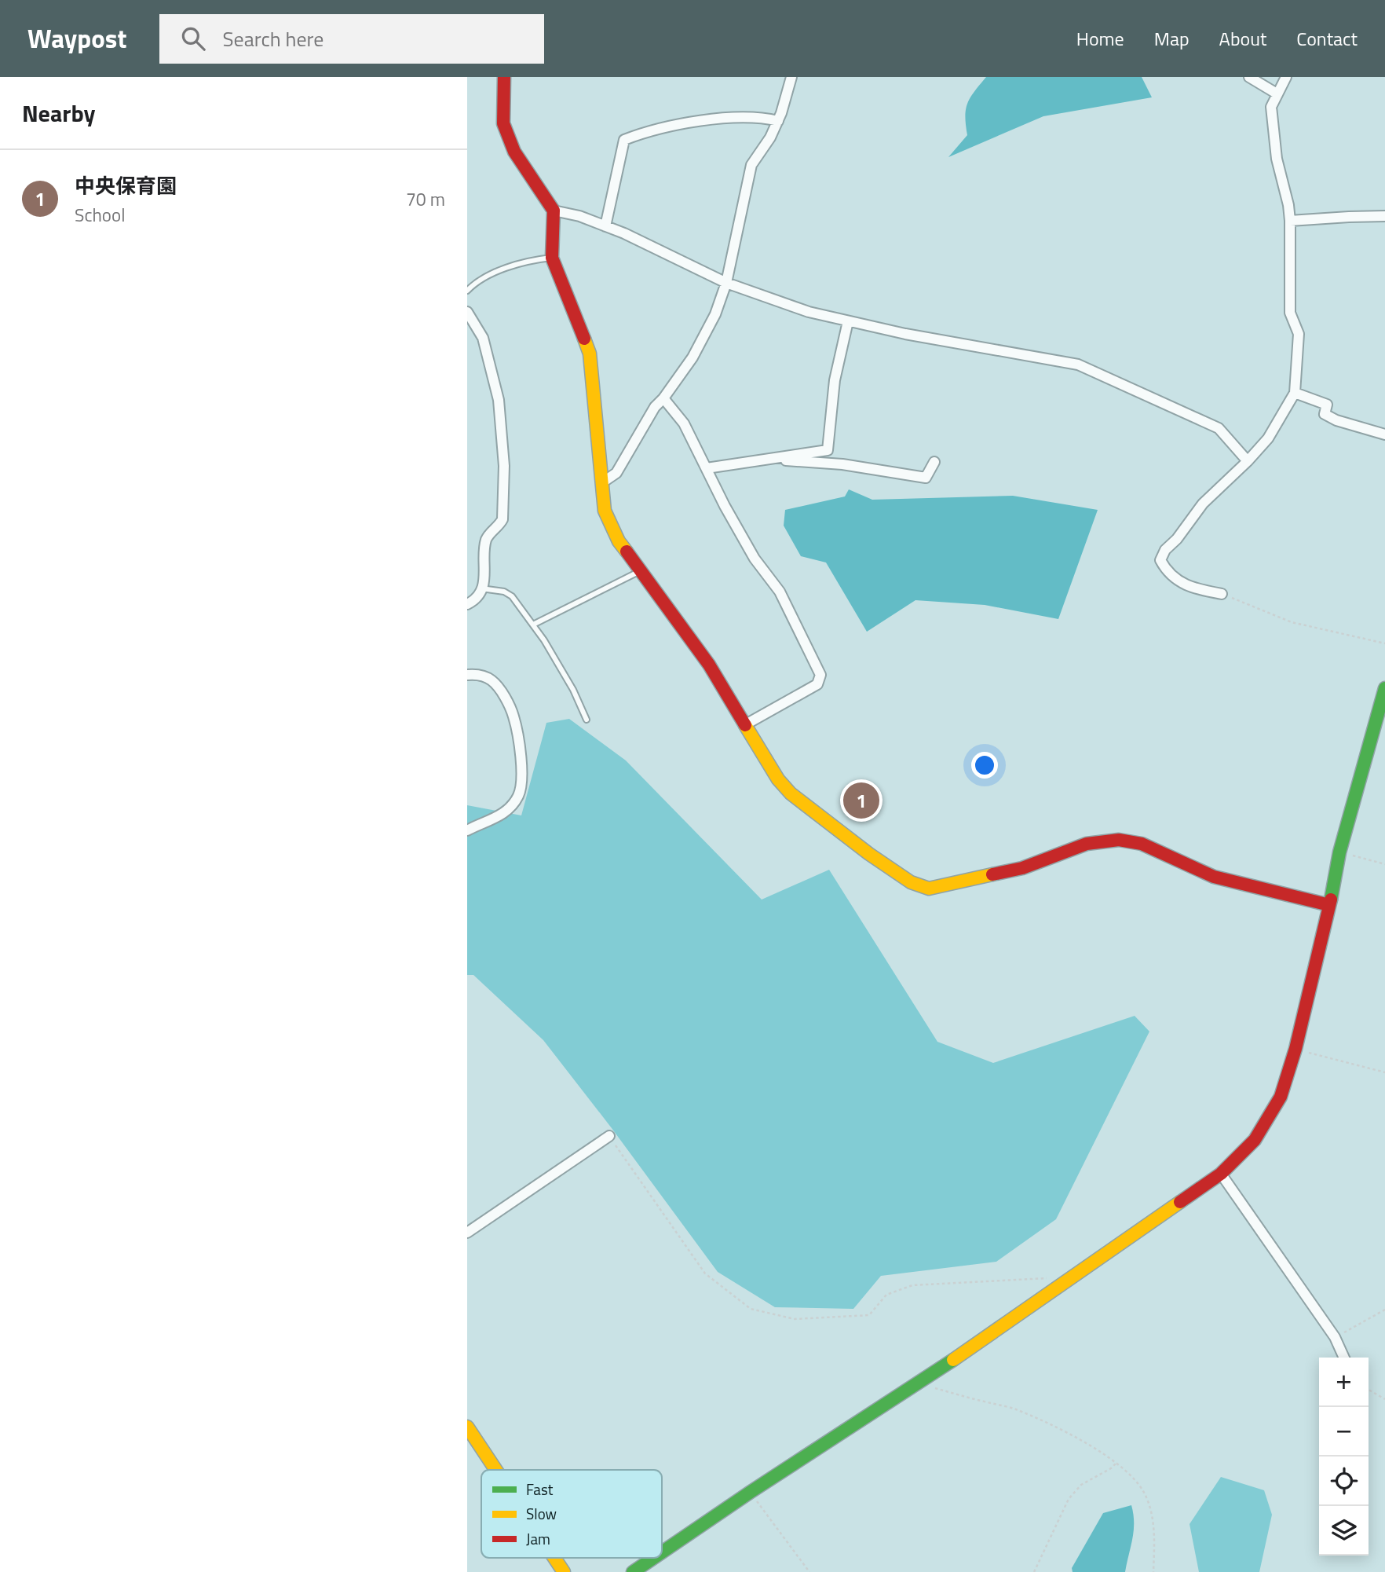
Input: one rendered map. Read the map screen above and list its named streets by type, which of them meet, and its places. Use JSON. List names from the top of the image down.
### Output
{
  "legend": ["Fast", "Slow", "Jam"],
  "page": {
    "header": "Waypost",
    "search": "Search here",
    "nav": [
      "Home",
      "Map",
      "About",
      "Contact"
    ],
    "heading": "Nearby",
    "list": [
      {
        "mark": "1",
        "name": "中央保育園",
        "note": "School",
        "value": "70 m"
      }
    ],
    "pins": "1",
    "map_buttons": ["+", "−"]
  }
}
